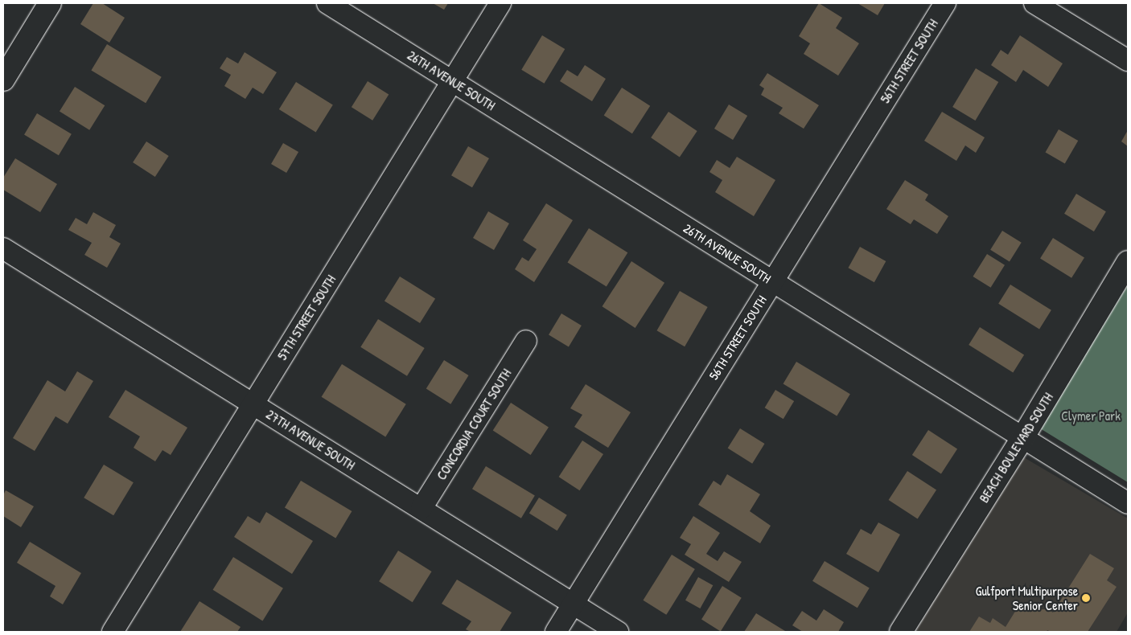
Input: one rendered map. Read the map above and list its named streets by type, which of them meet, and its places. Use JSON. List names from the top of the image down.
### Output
{
  "streets": {
    "street": [
      "56TH STREET SOUTH",
      "26TH AVENUE SOUTH",
      "57TH STREET SOUTH",
      "CONCORDIA COURT SOUTH",
      "27TH AVENUE SOUTH",
      "BEACH BOULEVARD SOUTH"
    ]
  },
  "crossings": [
    ["56TH STREET SOUTH", "26TH AVENUE SOUTH"],
    ["56TH STREET SOUTH", "27TH AVENUE SOUTH"],
    ["26TH AVENUE SOUTH", "57TH STREET SOUTH"],
    ["26TH AVENUE SOUTH", "BEACH BOULEVARD SOUTH"],
    ["57TH STREET SOUTH", "27TH AVENUE SOUTH"],
    ["CONCORDIA COURT SOUTH", "27TH AVENUE SOUTH"]
  ],
  "parks": ["Clymer Park"],
  "places": ["Gulfport Multipurpose Senior Center"]
}
